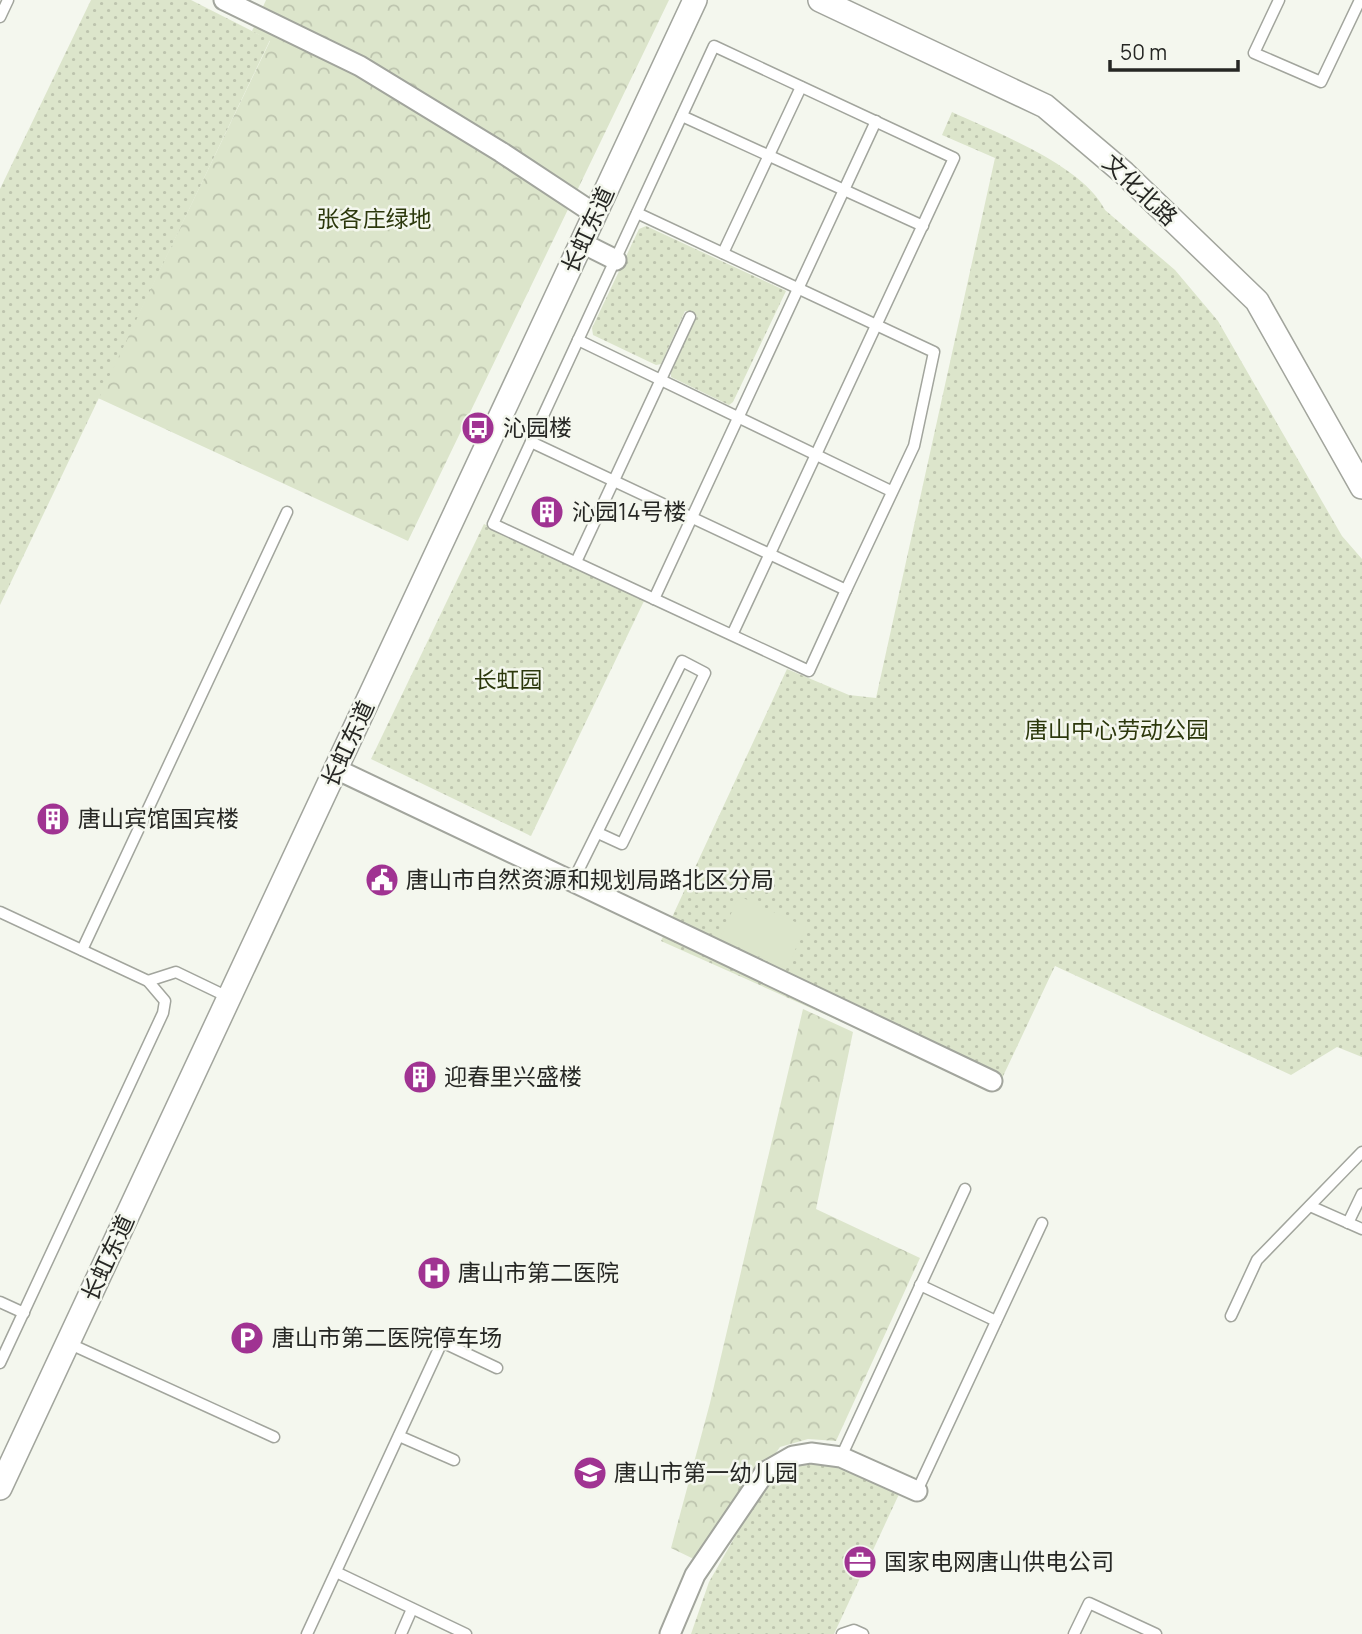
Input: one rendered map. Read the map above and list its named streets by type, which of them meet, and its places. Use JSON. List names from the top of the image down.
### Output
{
  "streets": {
    "street": ["文化北路", "长虹东道"]
  },
  "parks": ["张各庄绿地", "长虹园", "唐山中心劳动公园"],
  "places": {
    "bus stop": ["沁园楼"],
    "building": ["沁园14号楼", "唐山宾馆国宾楼", "迎春里兴盛楼"],
    "public building": ["唐山市自然资源和规划局路北区分局"],
    "hospital": ["唐山市第二医院"],
    "parking": ["唐山市第二医院停车场"],
    "school or university": ["唐山市第一幼儿园"],
    "office": ["国家电网唐山供电公司"]
  },
  "scale_bar": "50 m"
}
